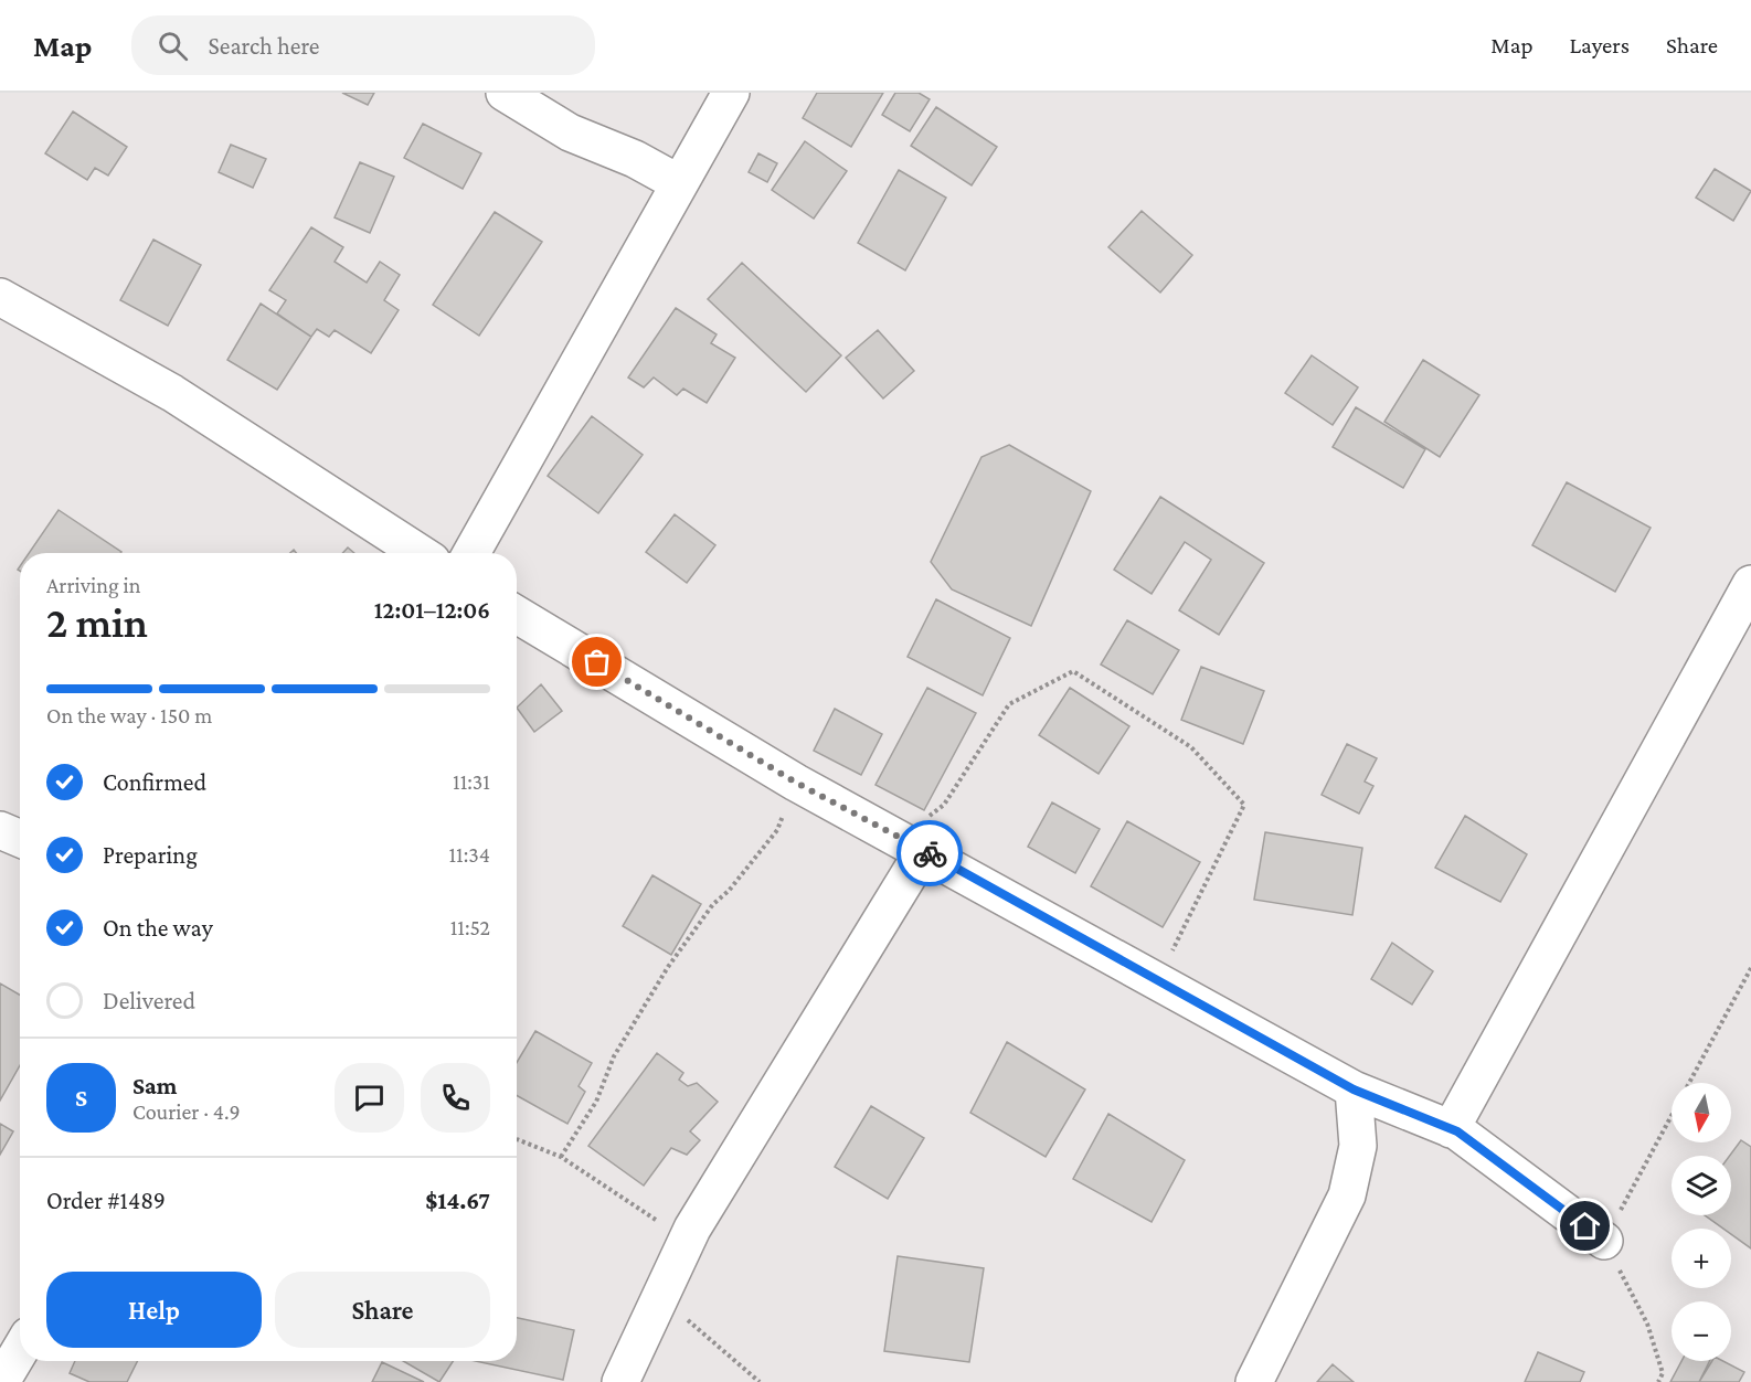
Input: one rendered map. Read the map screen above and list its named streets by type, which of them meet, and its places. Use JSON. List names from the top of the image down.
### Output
{
  "north": "bottom",
  "page": {
    "header": "Map",
    "search": "Search here",
    "nav": ["Map", "Layers", "Share"],
    "heading": ["2 min", "Arriving in", "12:01–12:06"],
    "panel": [
      "Sam",
      "Courier · 4.9",
      "Order #1489",
      "$14.67"
    ],
    "bar": "On the way · 150 m",
    "list": [
      ["Confirmed", "11:31"],
      ["Preparing", "11:34"],
      ["On the way", "11:52"],
      "Delivered"
    ],
    "round": "S",
    "map_buttons": ["+", "−"],
    "buttons": ["Help", "Share"]
  }
}
